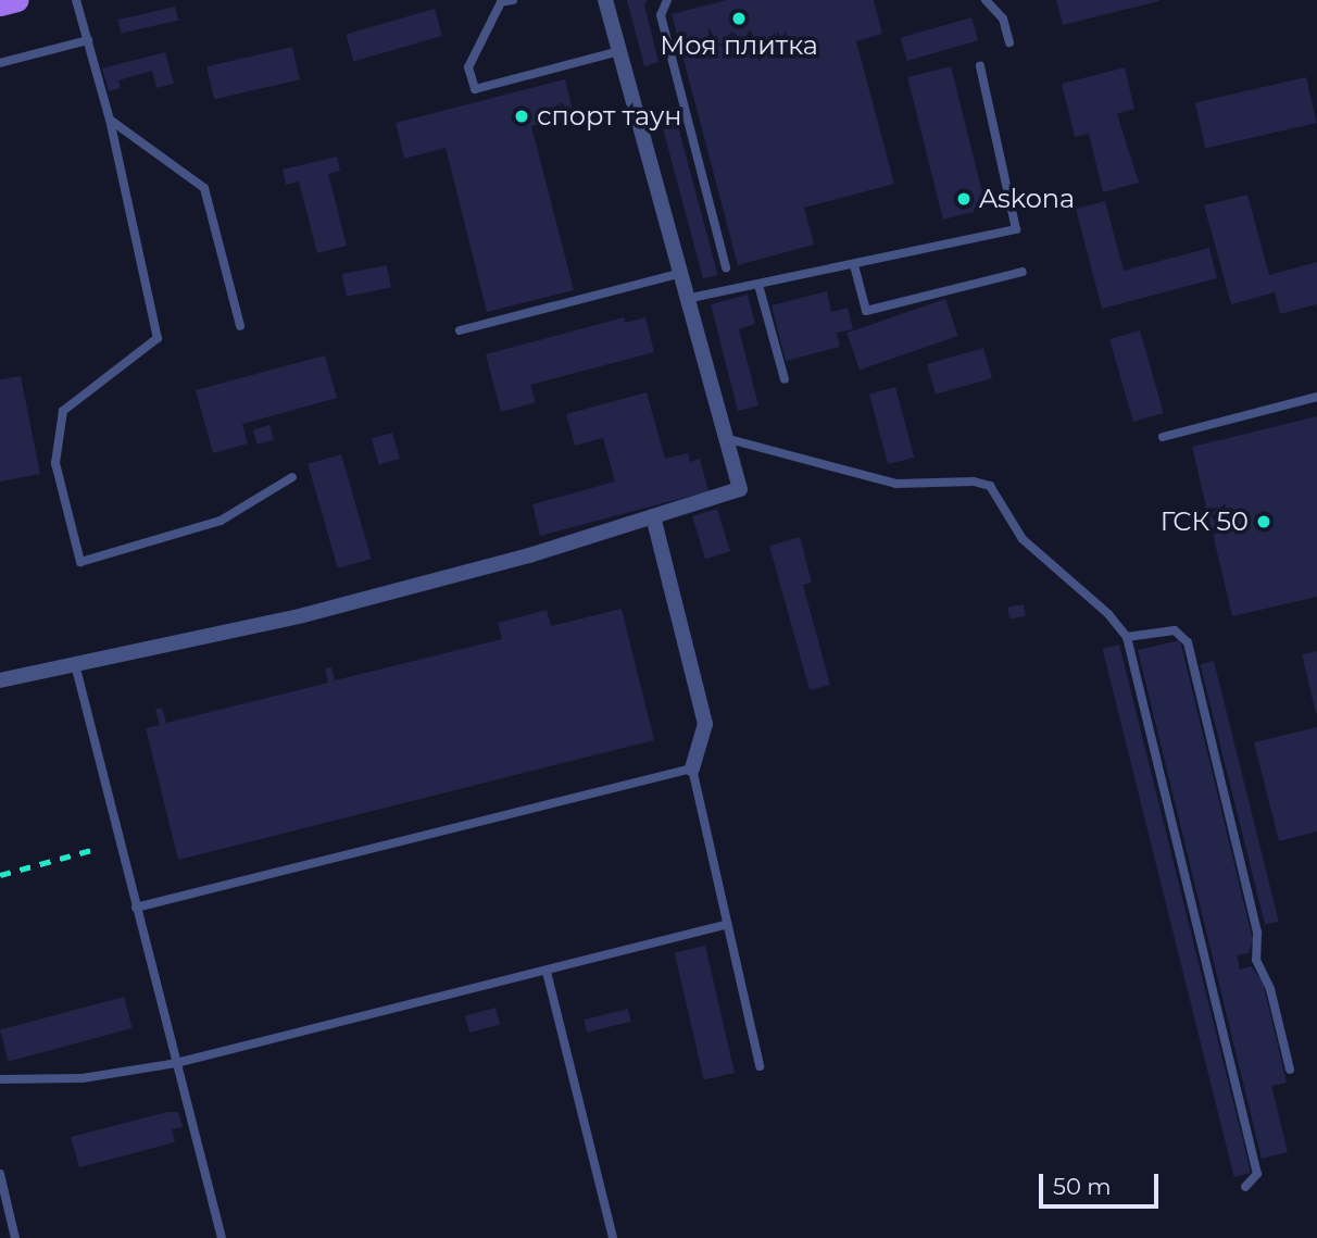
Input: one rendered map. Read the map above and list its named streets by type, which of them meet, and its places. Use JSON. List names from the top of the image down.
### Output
{
  "places": [
    "Моя плитка",
    "спорт таун",
    "Askona",
    "ГСК 50"
  ],
  "scale_bar": "50 m"
}
